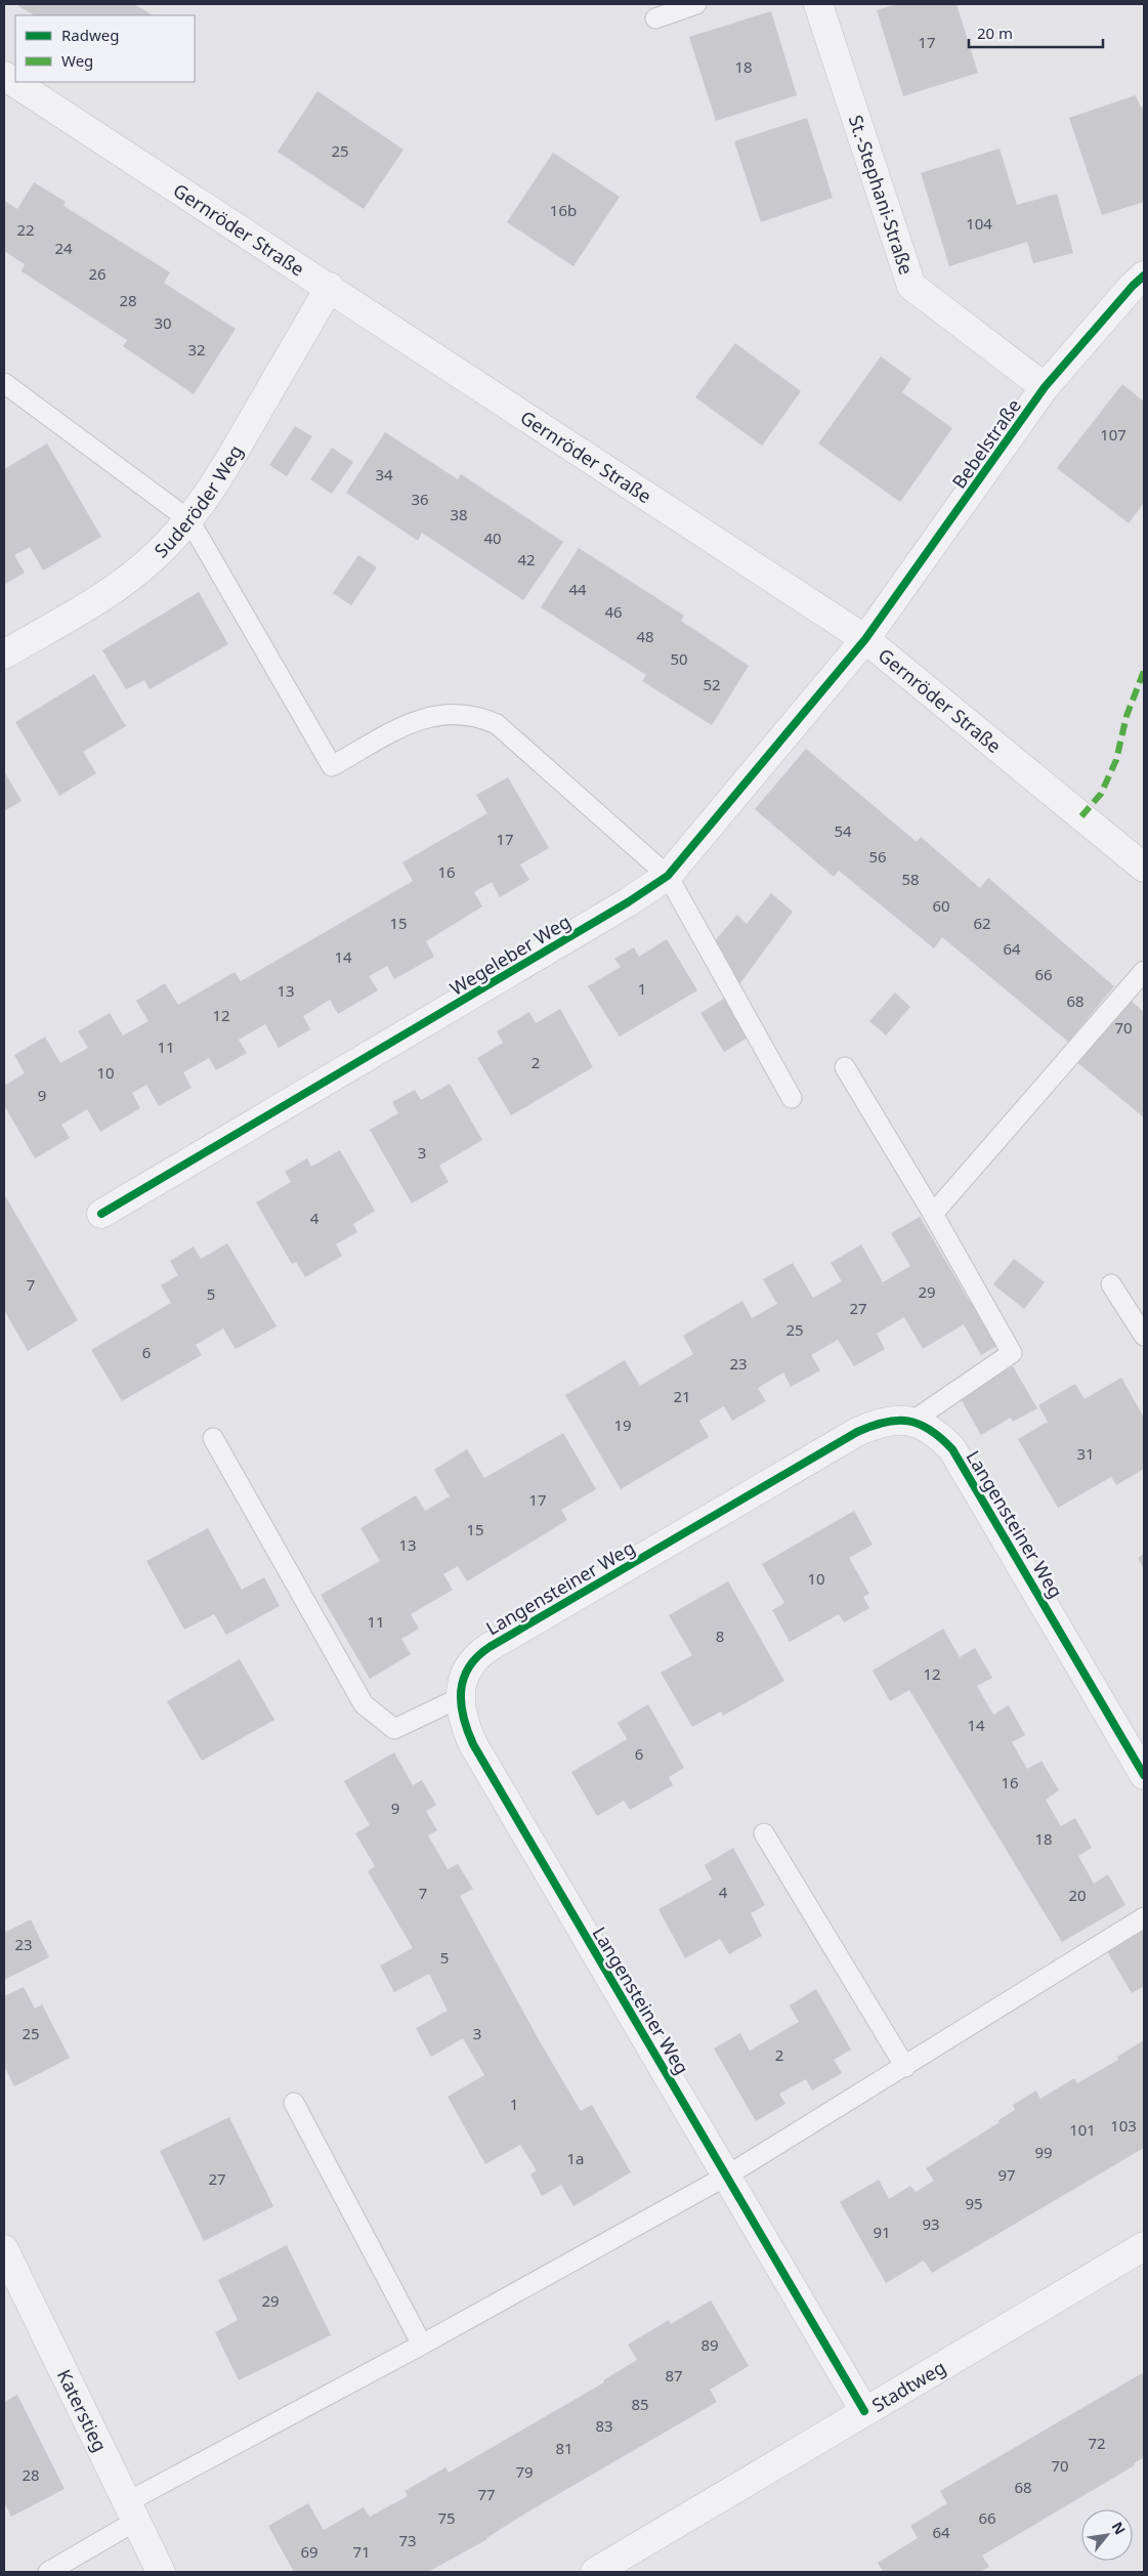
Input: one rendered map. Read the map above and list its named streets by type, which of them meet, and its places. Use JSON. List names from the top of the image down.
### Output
{
  "streets": {
    "street": [
      "St.-Stephani-Straße",
      "Gernröder Straße",
      "Bebelstraße",
      "Suderöder Weg",
      "Wegeleber Weg",
      "Langensteiner Weg",
      "Stadtweg",
      "Katerstieg"
    ]
  },
  "crossings": [
    ["St.-Stephani-Straße", "Bebelstraße"],
    ["Gernröder Straße", "Bebelstraße"],
    ["Gernröder Straße", "Suderöder Weg"],
    ["Gernröder Straße", "Wegeleber Weg"],
    ["Bebelstraße", "Wegeleber Weg"],
    ["Langensteiner Weg", "Stadtweg"]
  ],
  "house_numbers": [
    "17",
    "18",
    "25",
    "16b",
    "104",
    "22",
    "24",
    "26",
    "28",
    "30",
    "32",
    "107",
    "34",
    "36",
    "38",
    "40",
    "42",
    "44",
    "46",
    "48",
    "50",
    "52",
    "54",
    "17",
    "56",
    "16",
    "58",
    "60",
    "15",
    "62",
    "64",
    "14",
    "66",
    "1",
    "13",
    "68",
    "12",
    "70",
    "11",
    "2",
    "10",
    "9",
    "3",
    "4",
    "7",
    "29",
    "5",
    "27",
    "25",
    "6",
    "23",
    "21",
    "19",
    "31",
    "17",
    "15",
    "13",
    "10",
    "11",
    "8",
    "12",
    "14",
    "6",
    "16",
    "9",
    "18",
    "4",
    "7",
    "20",
    "23",
    "5",
    "25",
    "3",
    "2",
    "1",
    "103",
    "101",
    "99",
    "1a",
    "97",
    "27",
    "95",
    "93",
    "91",
    "29",
    "89",
    "87",
    "85",
    "83",
    "72",
    "81",
    "70",
    "79",
    "28",
    "68",
    "77",
    "75",
    "66",
    "64",
    "73",
    "69",
    "71"
  ],
  "legend": ["Radweg", "Weg"],
  "scale_bar": "20 m",
  "north": "top right"
}
